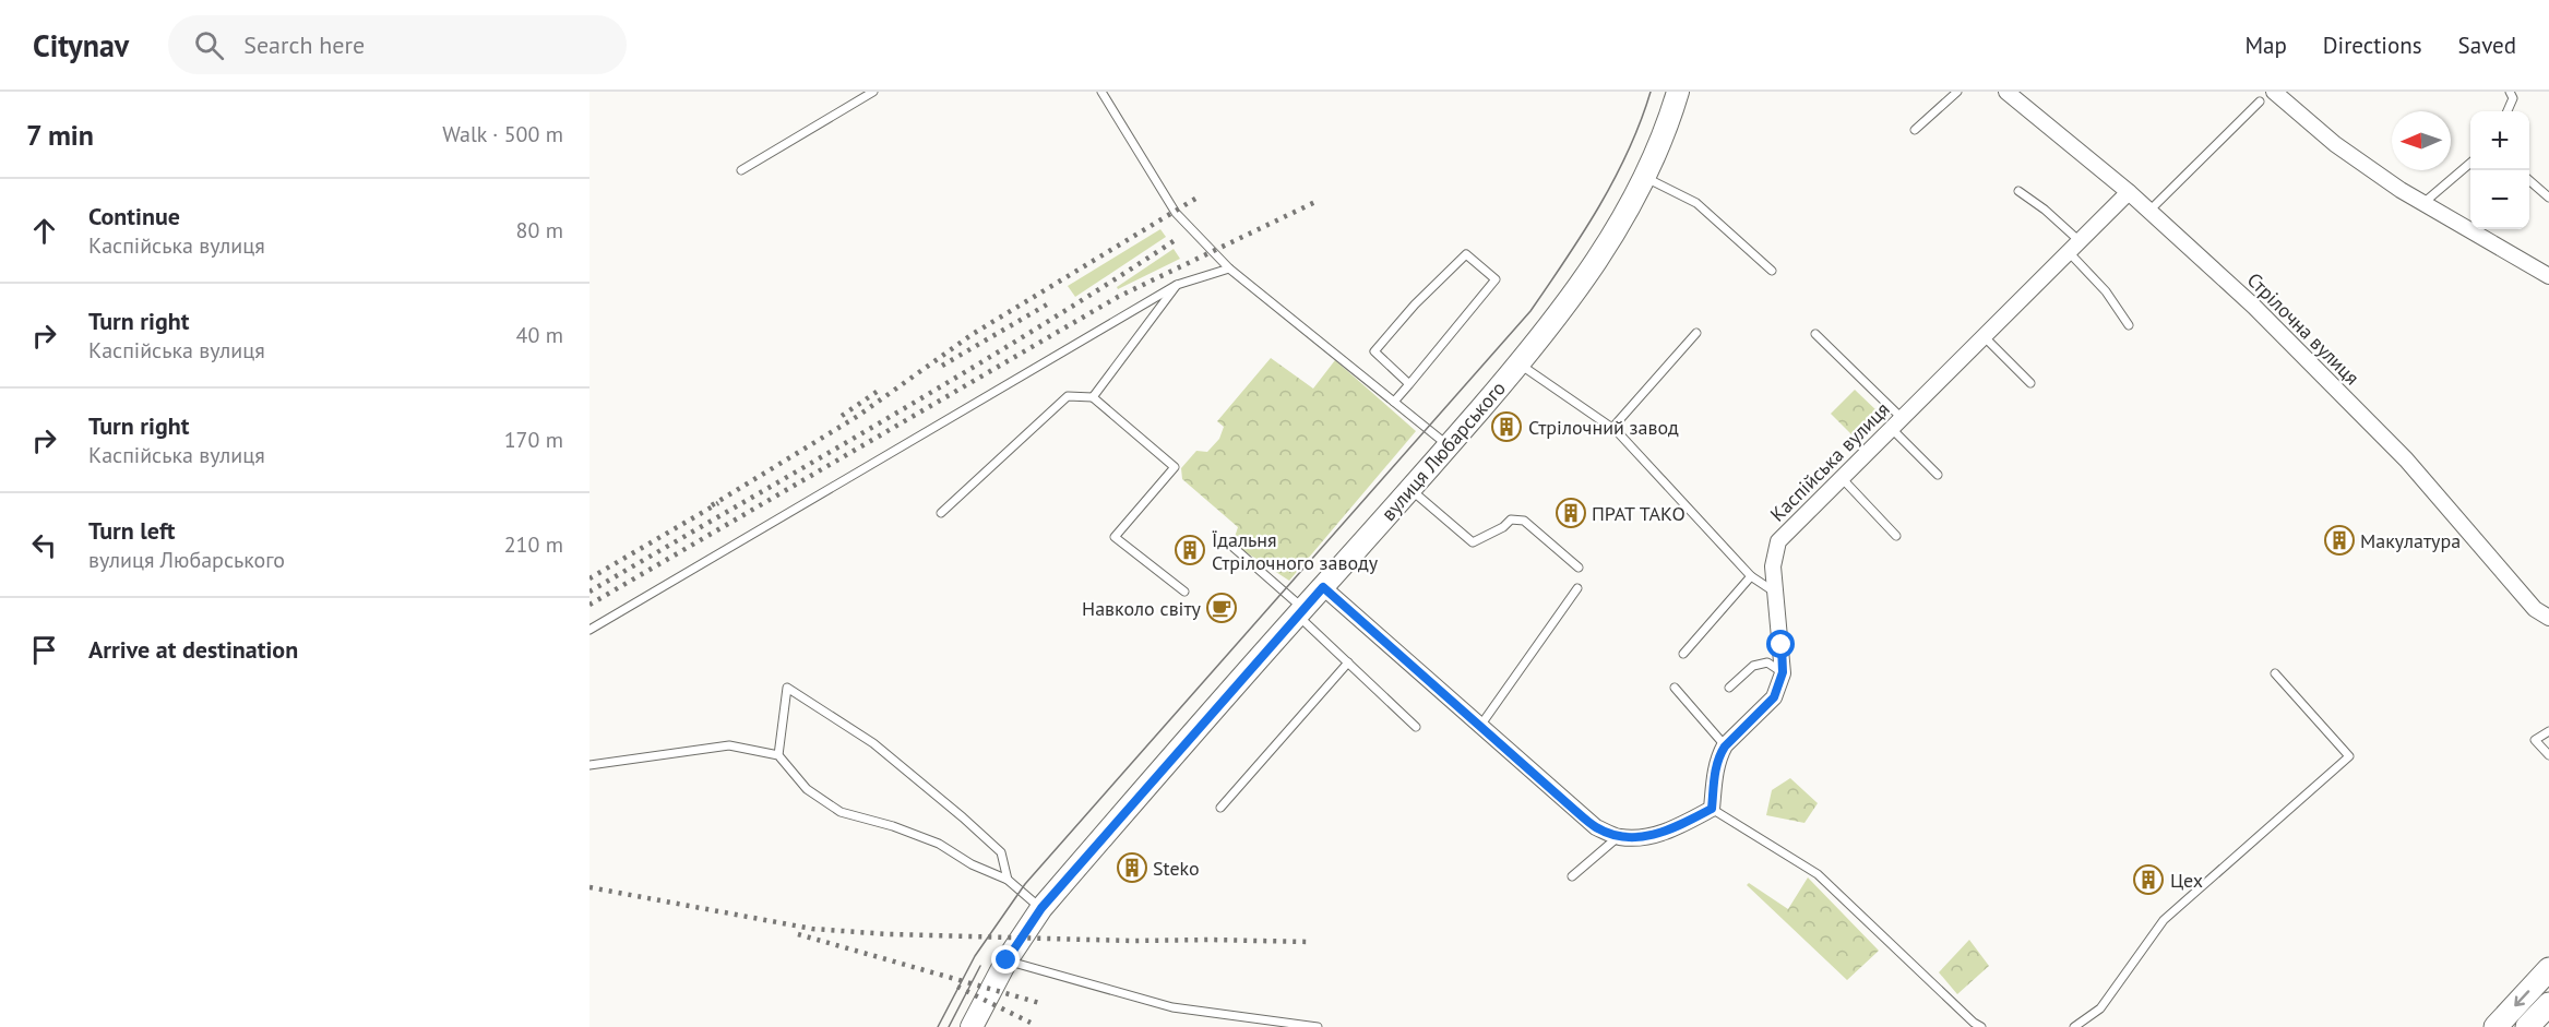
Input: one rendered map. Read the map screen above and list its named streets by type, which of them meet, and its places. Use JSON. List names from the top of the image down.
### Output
{
  "streets": {
    "main road": ["вулиця Любарського"],
    "street": ["Стрілочна вулиця", "Каспійська вулиця"]
  },
  "crossings": [
    ["Стрілочна вулиця", "Каспійська вулиця"]
  ],
  "places": {
    "building": [
      "Стрілочний завод",
      "ПРАТ ТАКО",
      "Макулатура",
      "Їдальня Стрілочного заводу",
      "Steko",
      "Цех"
    ],
    "cafe": ["Навколо світу"]
  },
  "north": "left",
  "page": {
    "header": "Citynav",
    "search": "Search here",
    "nav": ["Map", "Directions", "Saved"],
    "heading": ["7 min", "Walk · 500 m"],
    "map_buttons": ["+", "−"],
    "list": [
      ["Continue", "Каспійська вулиця", "80 m"],
      ["Turn right", "Каспійська вулиця", "40 m"],
      ["Turn right", "Каспійська вулиця", "170 m"],
      ["Turn left", "вулиця Любарського", "210 m"],
      "Arrive at destination"
    ]
  }
}
